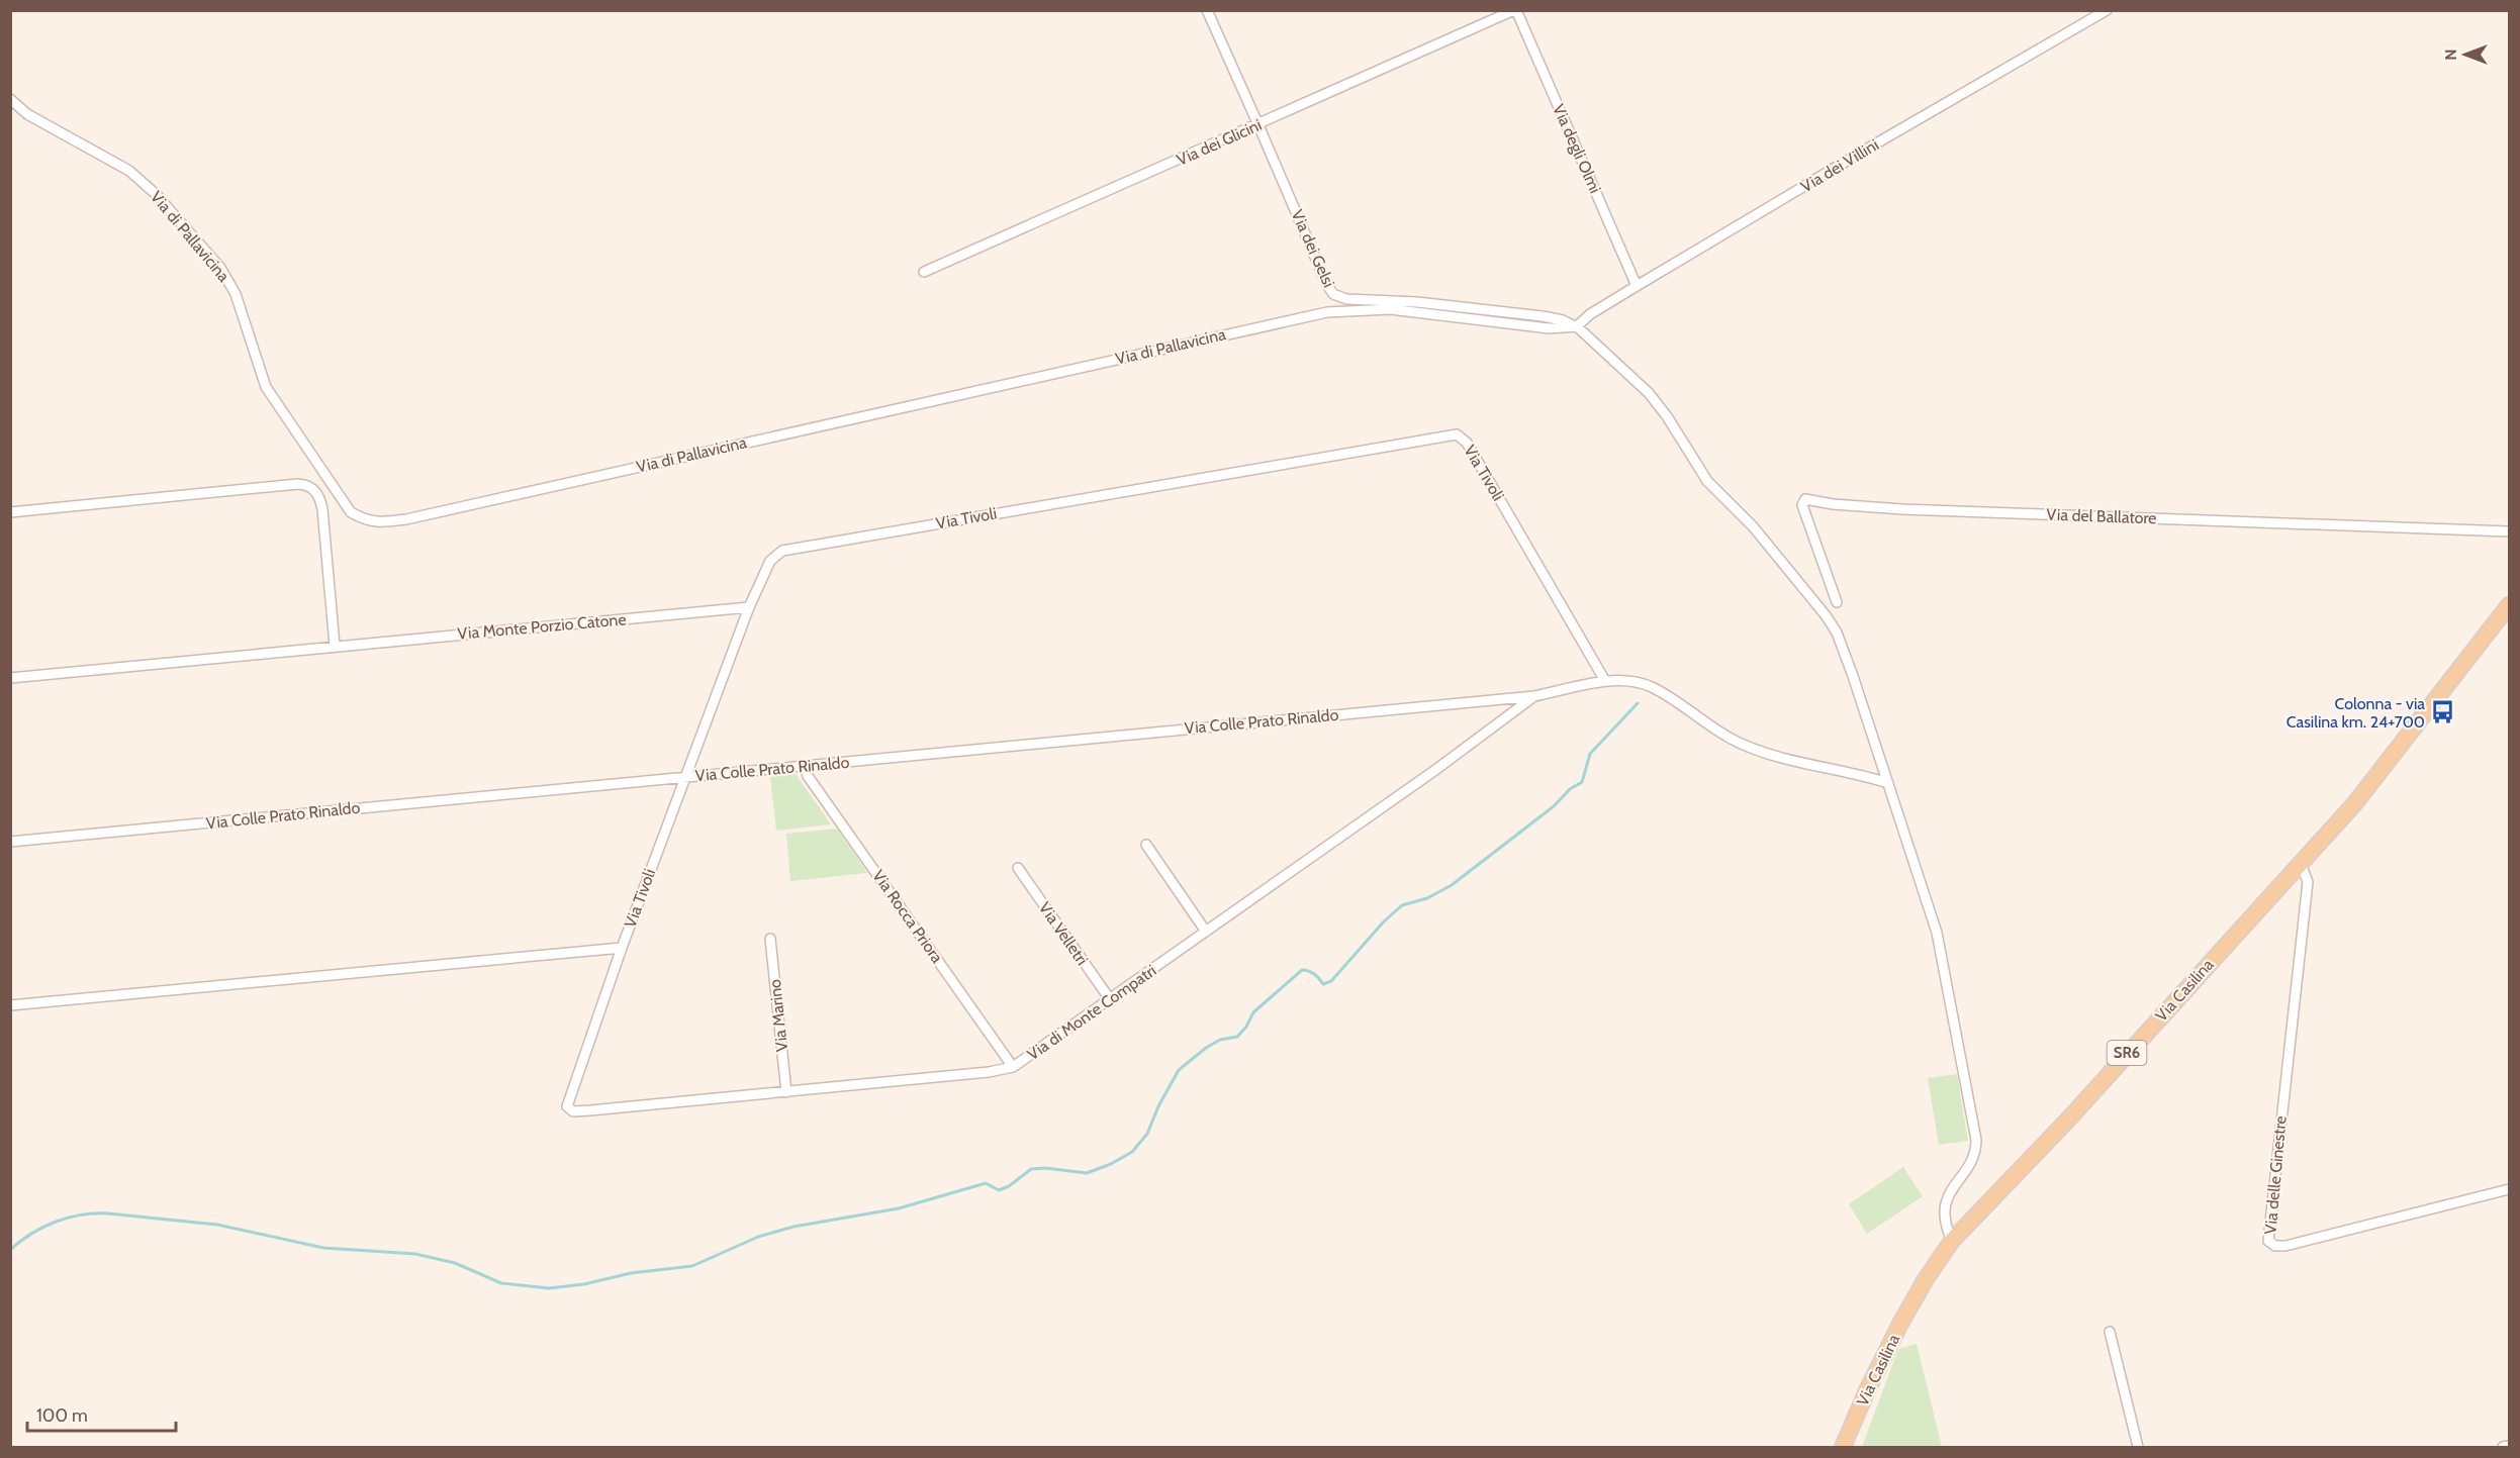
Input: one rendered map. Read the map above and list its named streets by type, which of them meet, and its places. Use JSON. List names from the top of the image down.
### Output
{
  "streets": {
    "main road": ["Via Casilina", "SR6"],
    "street": [
      "Via dei Glicini",
      "Via degli Olmi",
      "Via dei Villini",
      "Via di Pallavicina",
      "Via dei Gelsi",
      "Via Tivoli",
      "Via del Ballatore",
      "Via Monte Porzio Catone",
      "Via Colle Prato Rinaldo",
      "Via Rocca Priora",
      "Via Velletri",
      "Via di Monte Compatri",
      "Via Marino",
      "Via delle Ginestre"
    ]
  },
  "crossings": [
    ["Via dei Glicini", "Via degli Olmi"],
    ["Via dei Glicini", "Via dei Gelsi"],
    ["Via degli Olmi", "Via dei Villini"],
    ["Via dei Villini", "Via di Pallavicina"],
    ["Via dei Villini", "Via dei Gelsi"],
    ["Via di Pallavicina", "Via dei Gelsi"],
    ["Via Tivoli", "Via Monte Porzio Catone"],
    ["Via Tivoli", "Via Colle Prato Rinaldo"],
    ["Via Tivoli", "Via di Monte Compatri"],
    ["Via Colle Prato Rinaldo", "Via Rocca Priora"],
    ["Via Colle Prato Rinaldo", "Via di Monte Compatri"],
    ["Via Rocca Priora", "Via di Monte Compatri"],
    ["Via Velletri", "Via di Monte Compatri"],
    ["Via Casilina", "Via delle Ginestre"],
    ["Via di Monte Compatri", "Via Marino"]
  ],
  "places": {
    "bus stop": ["Colonna - via Casilina km. 24+700"]
  },
  "scale_bar": "100 m",
  "north": "left"
}
